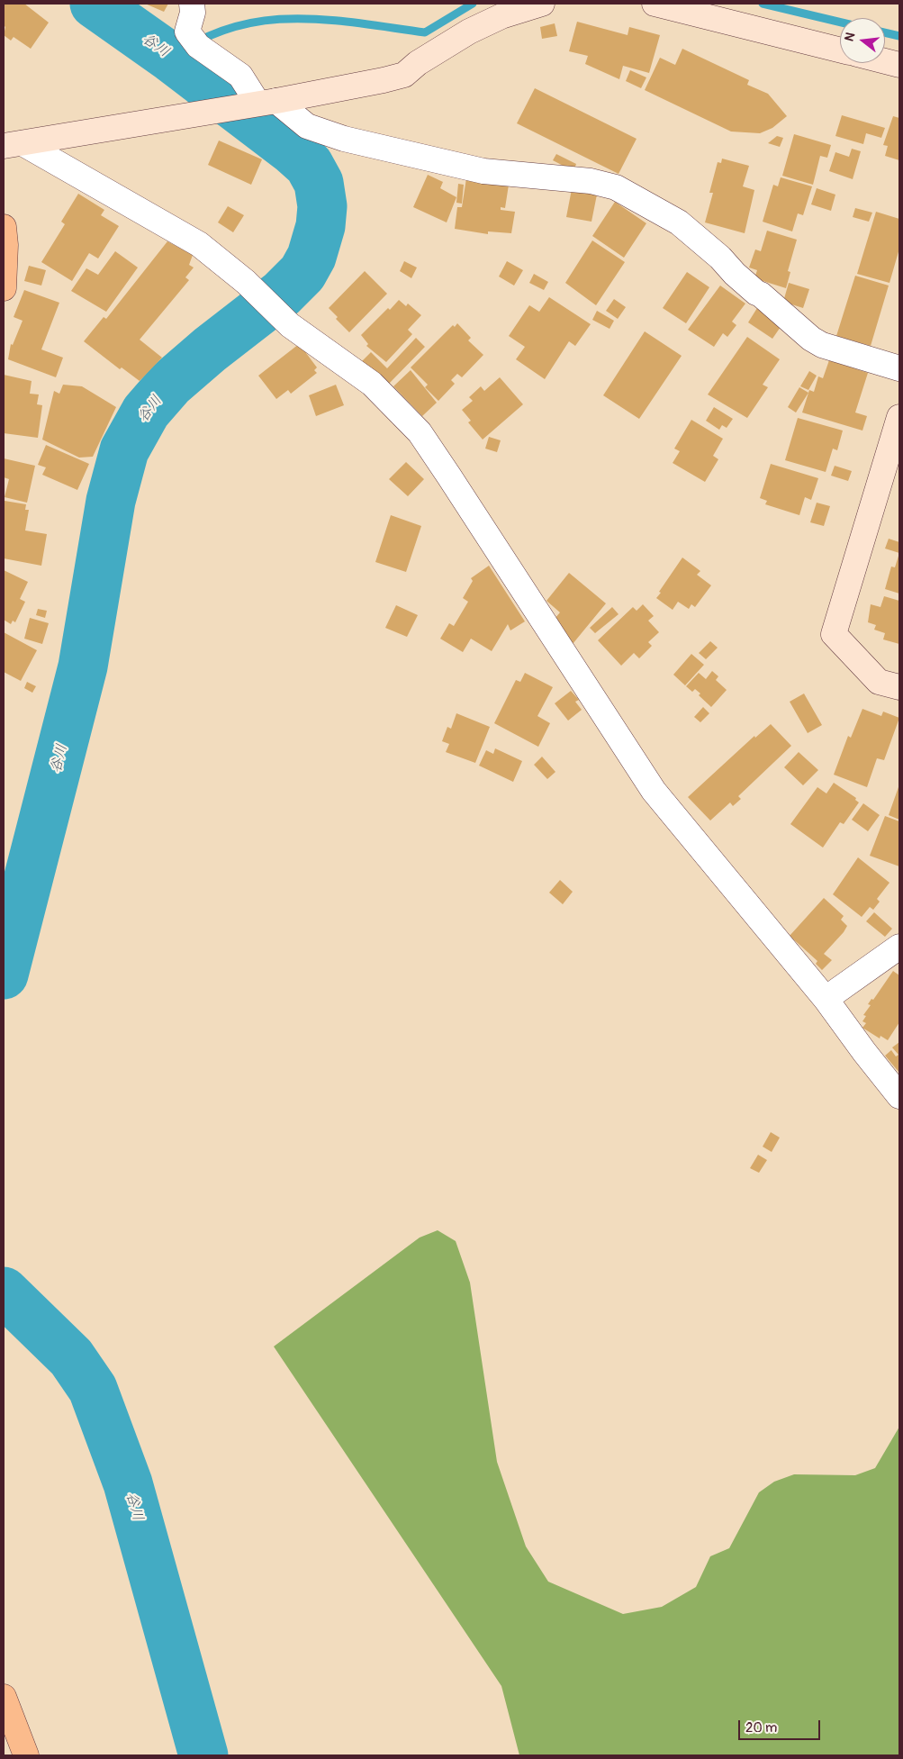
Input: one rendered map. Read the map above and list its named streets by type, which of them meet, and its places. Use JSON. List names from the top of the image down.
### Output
{
  "water": ["谷川"],
  "scale_bar": "20 m",
  "north": "left"
}
